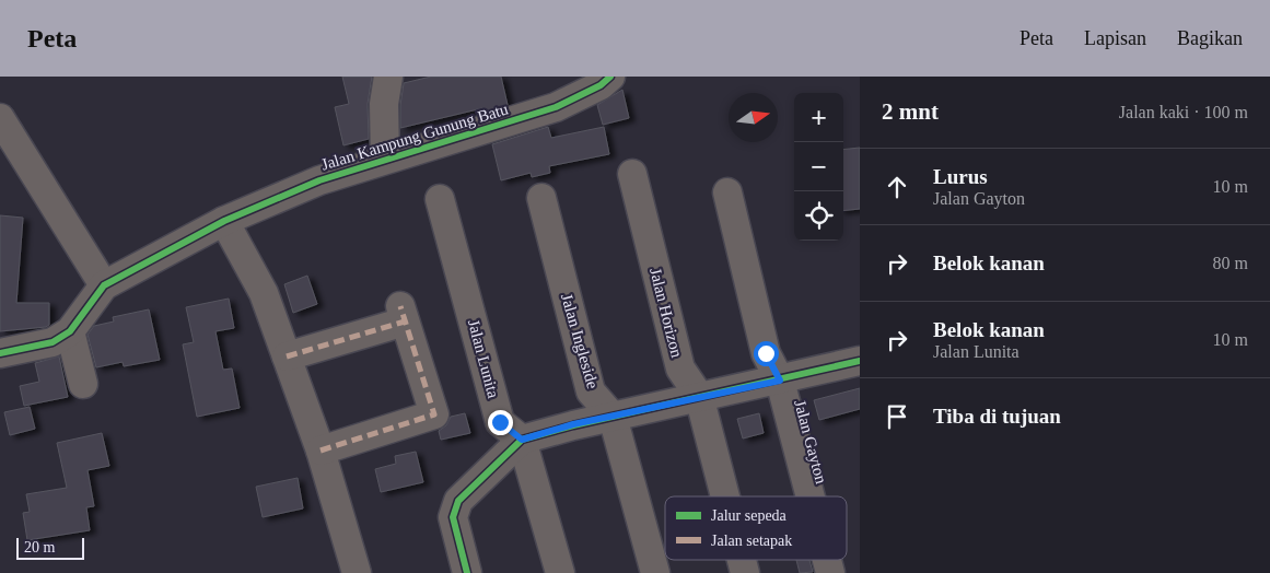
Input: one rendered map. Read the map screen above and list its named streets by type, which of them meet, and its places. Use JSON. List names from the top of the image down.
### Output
{
  "streets": {
    "street": [
      "Jalan Kampung Gunung Batu",
      "Jalan Horizon",
      "Jalan Ingleside",
      "Jalan Lunita",
      "Jalan Gayton"
    ]
  },
  "legend": ["Jalur sepeda", "Jalan setapak"],
  "scale_bar": "20 m",
  "north": "right",
  "page": {
    "header": "Peta",
    "nav": ["Peta", "Lapisan", "Bagikan"],
    "heading": ["2 mnt", "Jalan kaki · 100 m"],
    "map_buttons": ["+", "−"],
    "list": [
      ["Lurus", "Jalan Gayton", "10 m"],
      ["Belok kanan", "80 m"],
      ["Belok kanan", "Jalan Lunita", "10 m"],
      "Tiba di tujuan"
    ],
    "scale": "20 m"
  }
}
